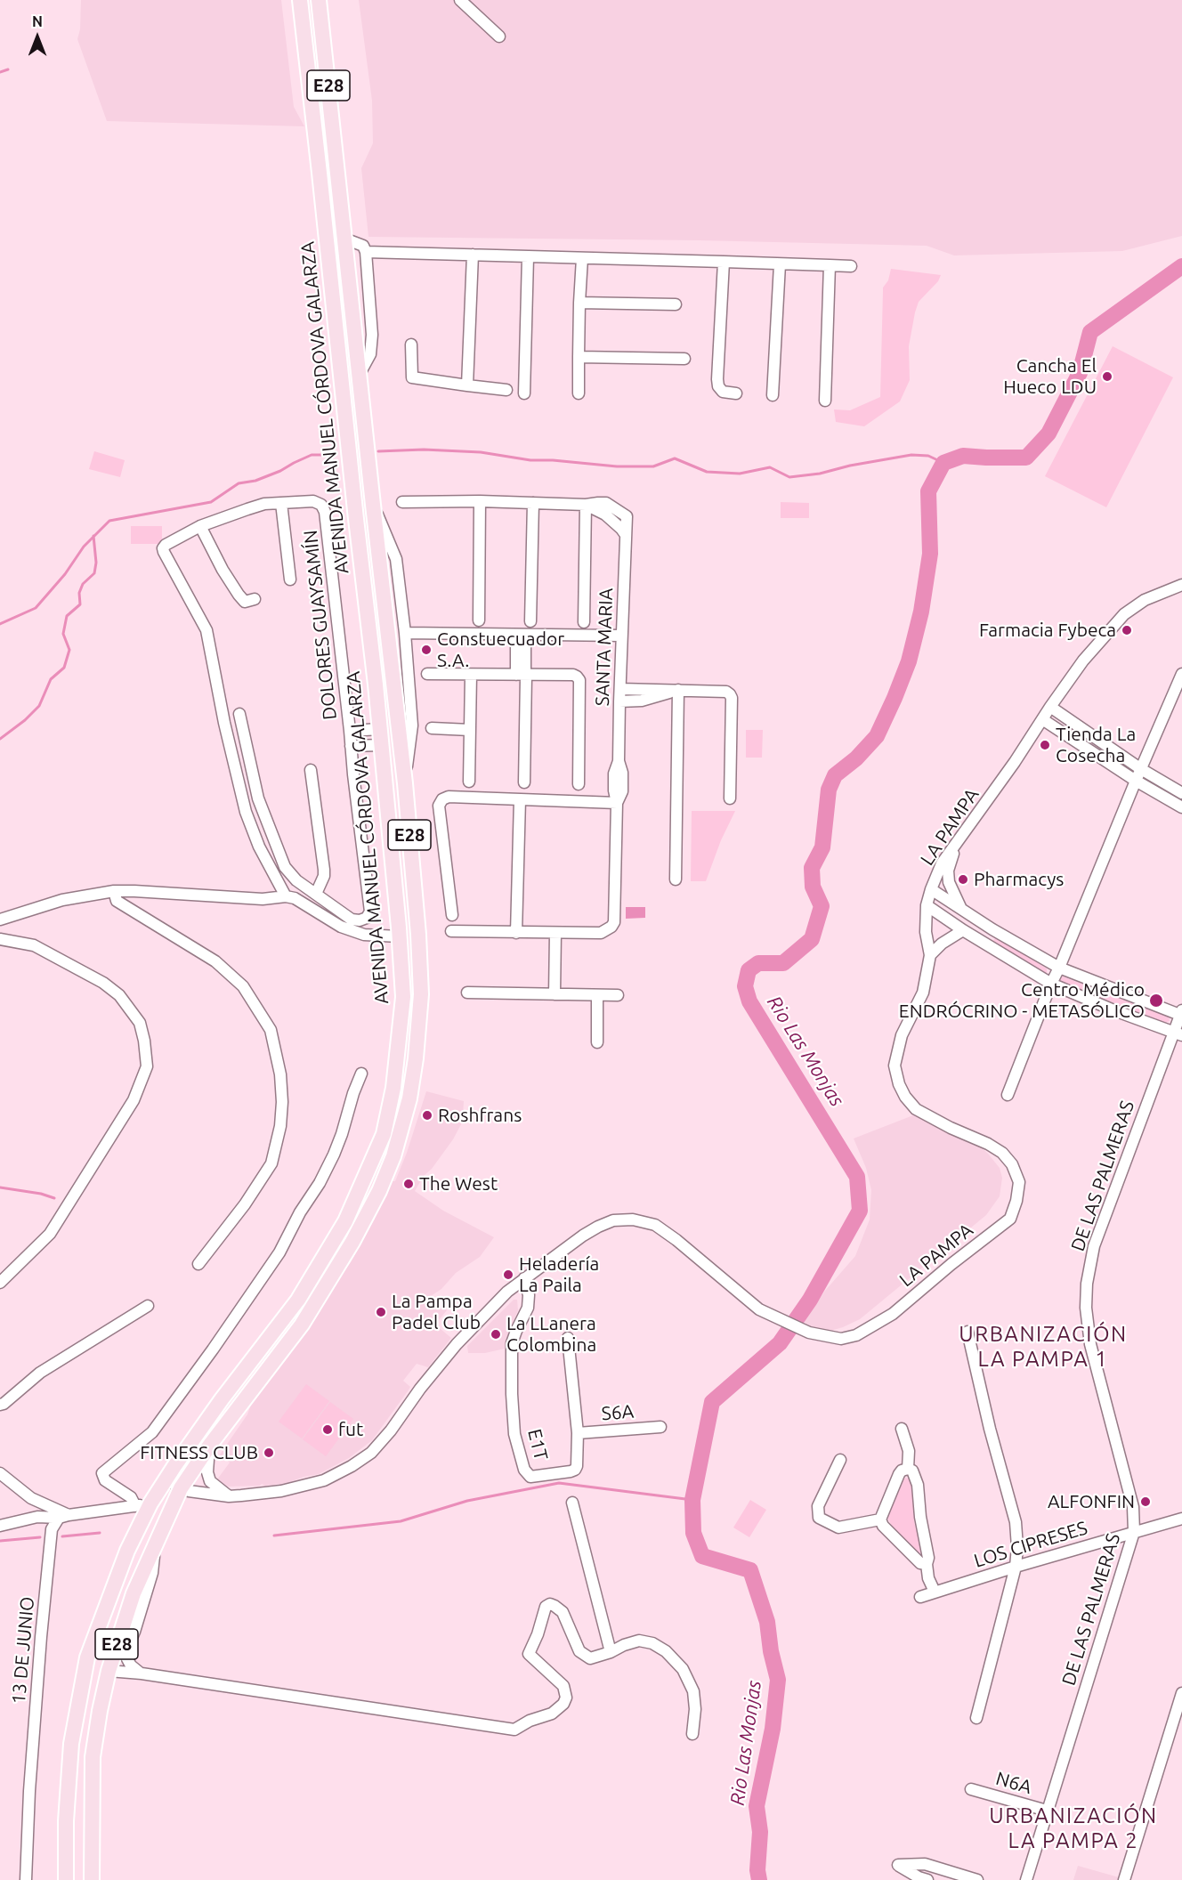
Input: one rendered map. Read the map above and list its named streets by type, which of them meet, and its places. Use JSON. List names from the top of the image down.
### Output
{
  "streets": {
    "main road": ["E28", "AVENIDA MANUEL CÓRDOVA GALARZA"],
    "street": [
      "DOLORES GUAYSAMÍN",
      "SANTA MARIA",
      "LA PAMPA",
      "DE LAS PALMERAS",
      "S6A",
      "E1T",
      "LOS CIPRESES",
      "13 DE JUNIO",
      "N6A"
    ]
  },
  "crossings": [
    ["AVENIDA MANUEL CÓRDOVA GALARZA", "LA PAMPA"],
    ["LA PAMPA", "E1T"],
    ["DE LAS PALMERAS", "LOS CIPRESES"],
    ["DE LAS PALMERAS", "N6A"],
    ["S6A", "E1T"]
  ],
  "districts": ["URBANIZACIÓN LA PAMPA 1", "URBANIZACIÓN LA PAMPA 2"],
  "water": ["Rio Las Monjas"],
  "places": [
    "Cancha El Hueco LDU",
    "Farmacia Fybeca",
    "Constuecuador S.A.",
    "Tienda La Cosecha",
    "Pharmacys",
    "Centro Médico ENDRÓCRINO - METASÓLICO",
    "Roshfrans",
    "The West",
    "Heladería La Paila",
    "La Pampa Padel Club",
    "La LLanera Colombina",
    "fut",
    "FITNESS CLUB",
    "ALFONFIN"
  ],
  "north": "top"
}
